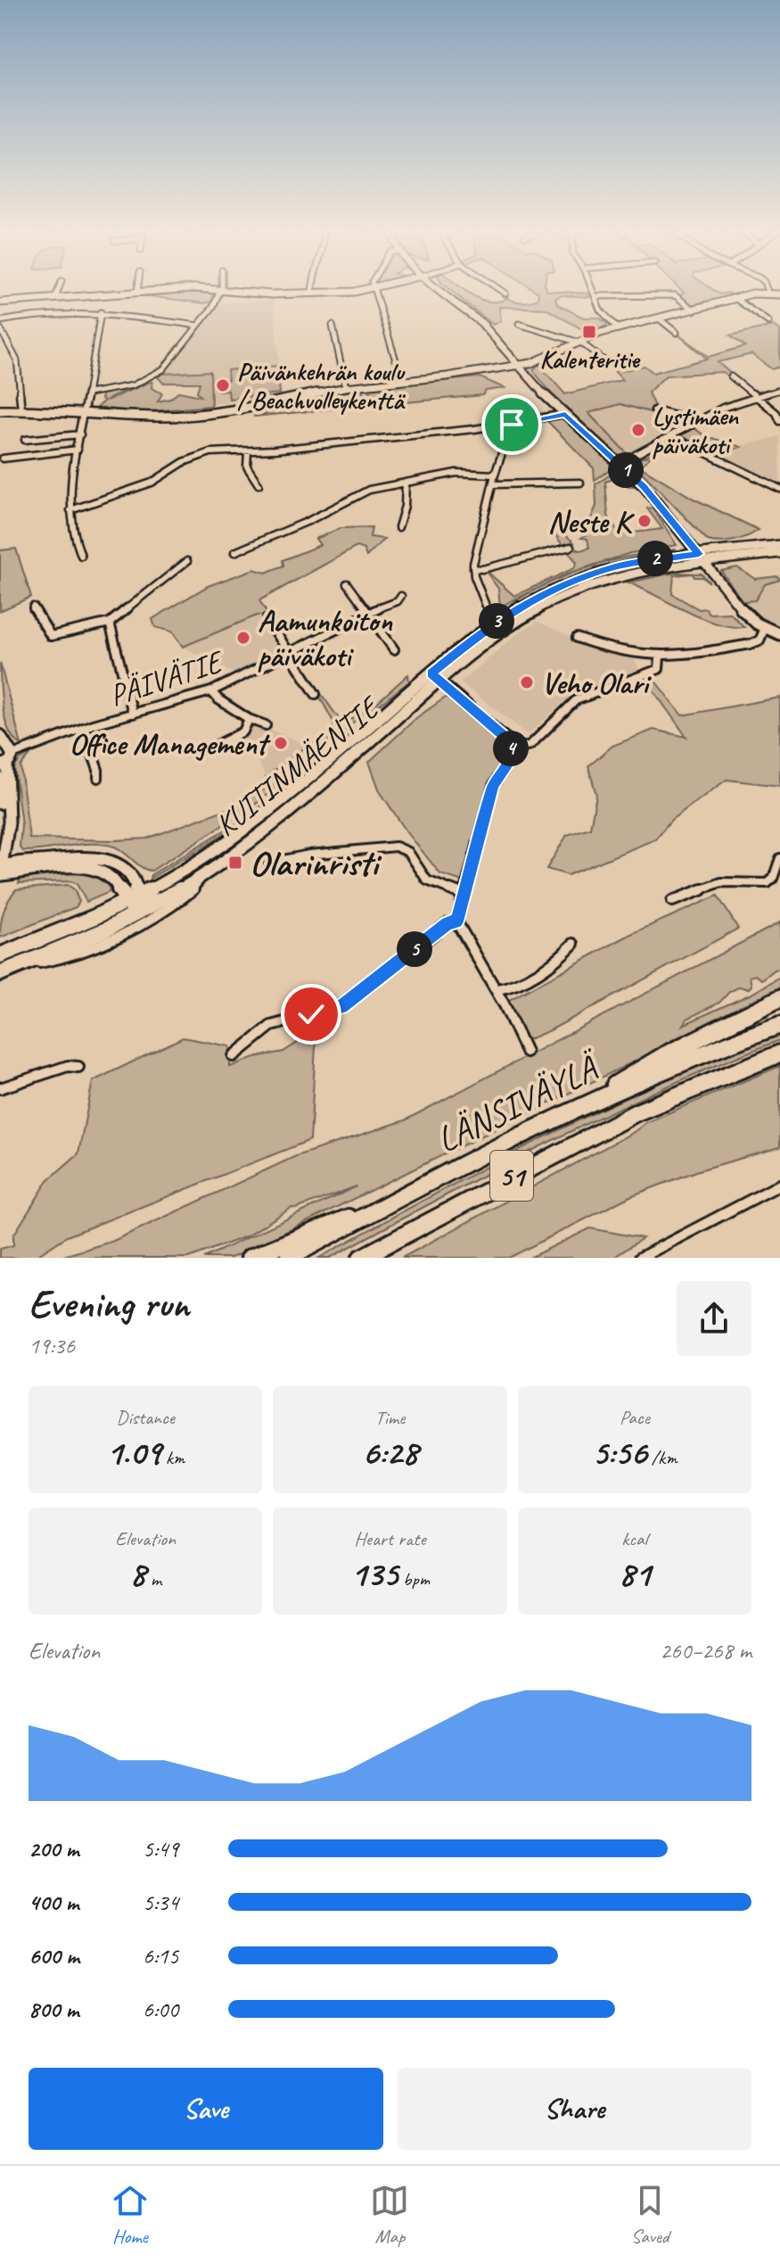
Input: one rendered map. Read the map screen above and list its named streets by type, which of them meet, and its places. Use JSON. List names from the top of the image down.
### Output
{
  "streets": {
    "highway": ["LÄNSIVÄYLÄ", "51"],
    "main road": ["KUITINMÄENTIE"],
    "street": ["PÄIVÄTIE"]
  },
  "crossings": [
    ["LÄNSIVÄYLÄ", "51"]
  ],
  "places": {
    "transit": ["Kalenteritie", "Olarinristi"],
    "other": [
      "Päivänkehrän koulu / Beachvolleykenttä",
      "Lystimäen päiväkoti",
      "Neste K",
      "Aamunkoiton päiväkoti",
      "Veho Olari",
      "Office Management"
    ]
  },
  "page": {
    "pins": [
      "1",
      "2",
      "3",
      "4",
      "5"
    ],
    "heading": ["Evening run", "19:36"],
    "stats": [
      ["Distance", "1.09 km"],
      ["Time", "6:28"],
      ["Pace", "5:56 /km"],
      ["Elevation", "8 m"],
      ["Heart rate", "135 bpm"],
      ["kcal", "81"]
    ],
    "chart": ["Elevation", "260–268 m"],
    "list": [
      {
        "name": "200 m",
        "note": "5:49"
      },
      {
        "name": "400 m",
        "note": "5:34"
      },
      {
        "name": "600 m",
        "note": "6:15"
      },
      {
        "name": "800 m",
        "note": "6:00"
      }
    ],
    "buttons": ["Save", "Share"],
    "tabs": ["Home", "Map", "Saved"]
  }
}
